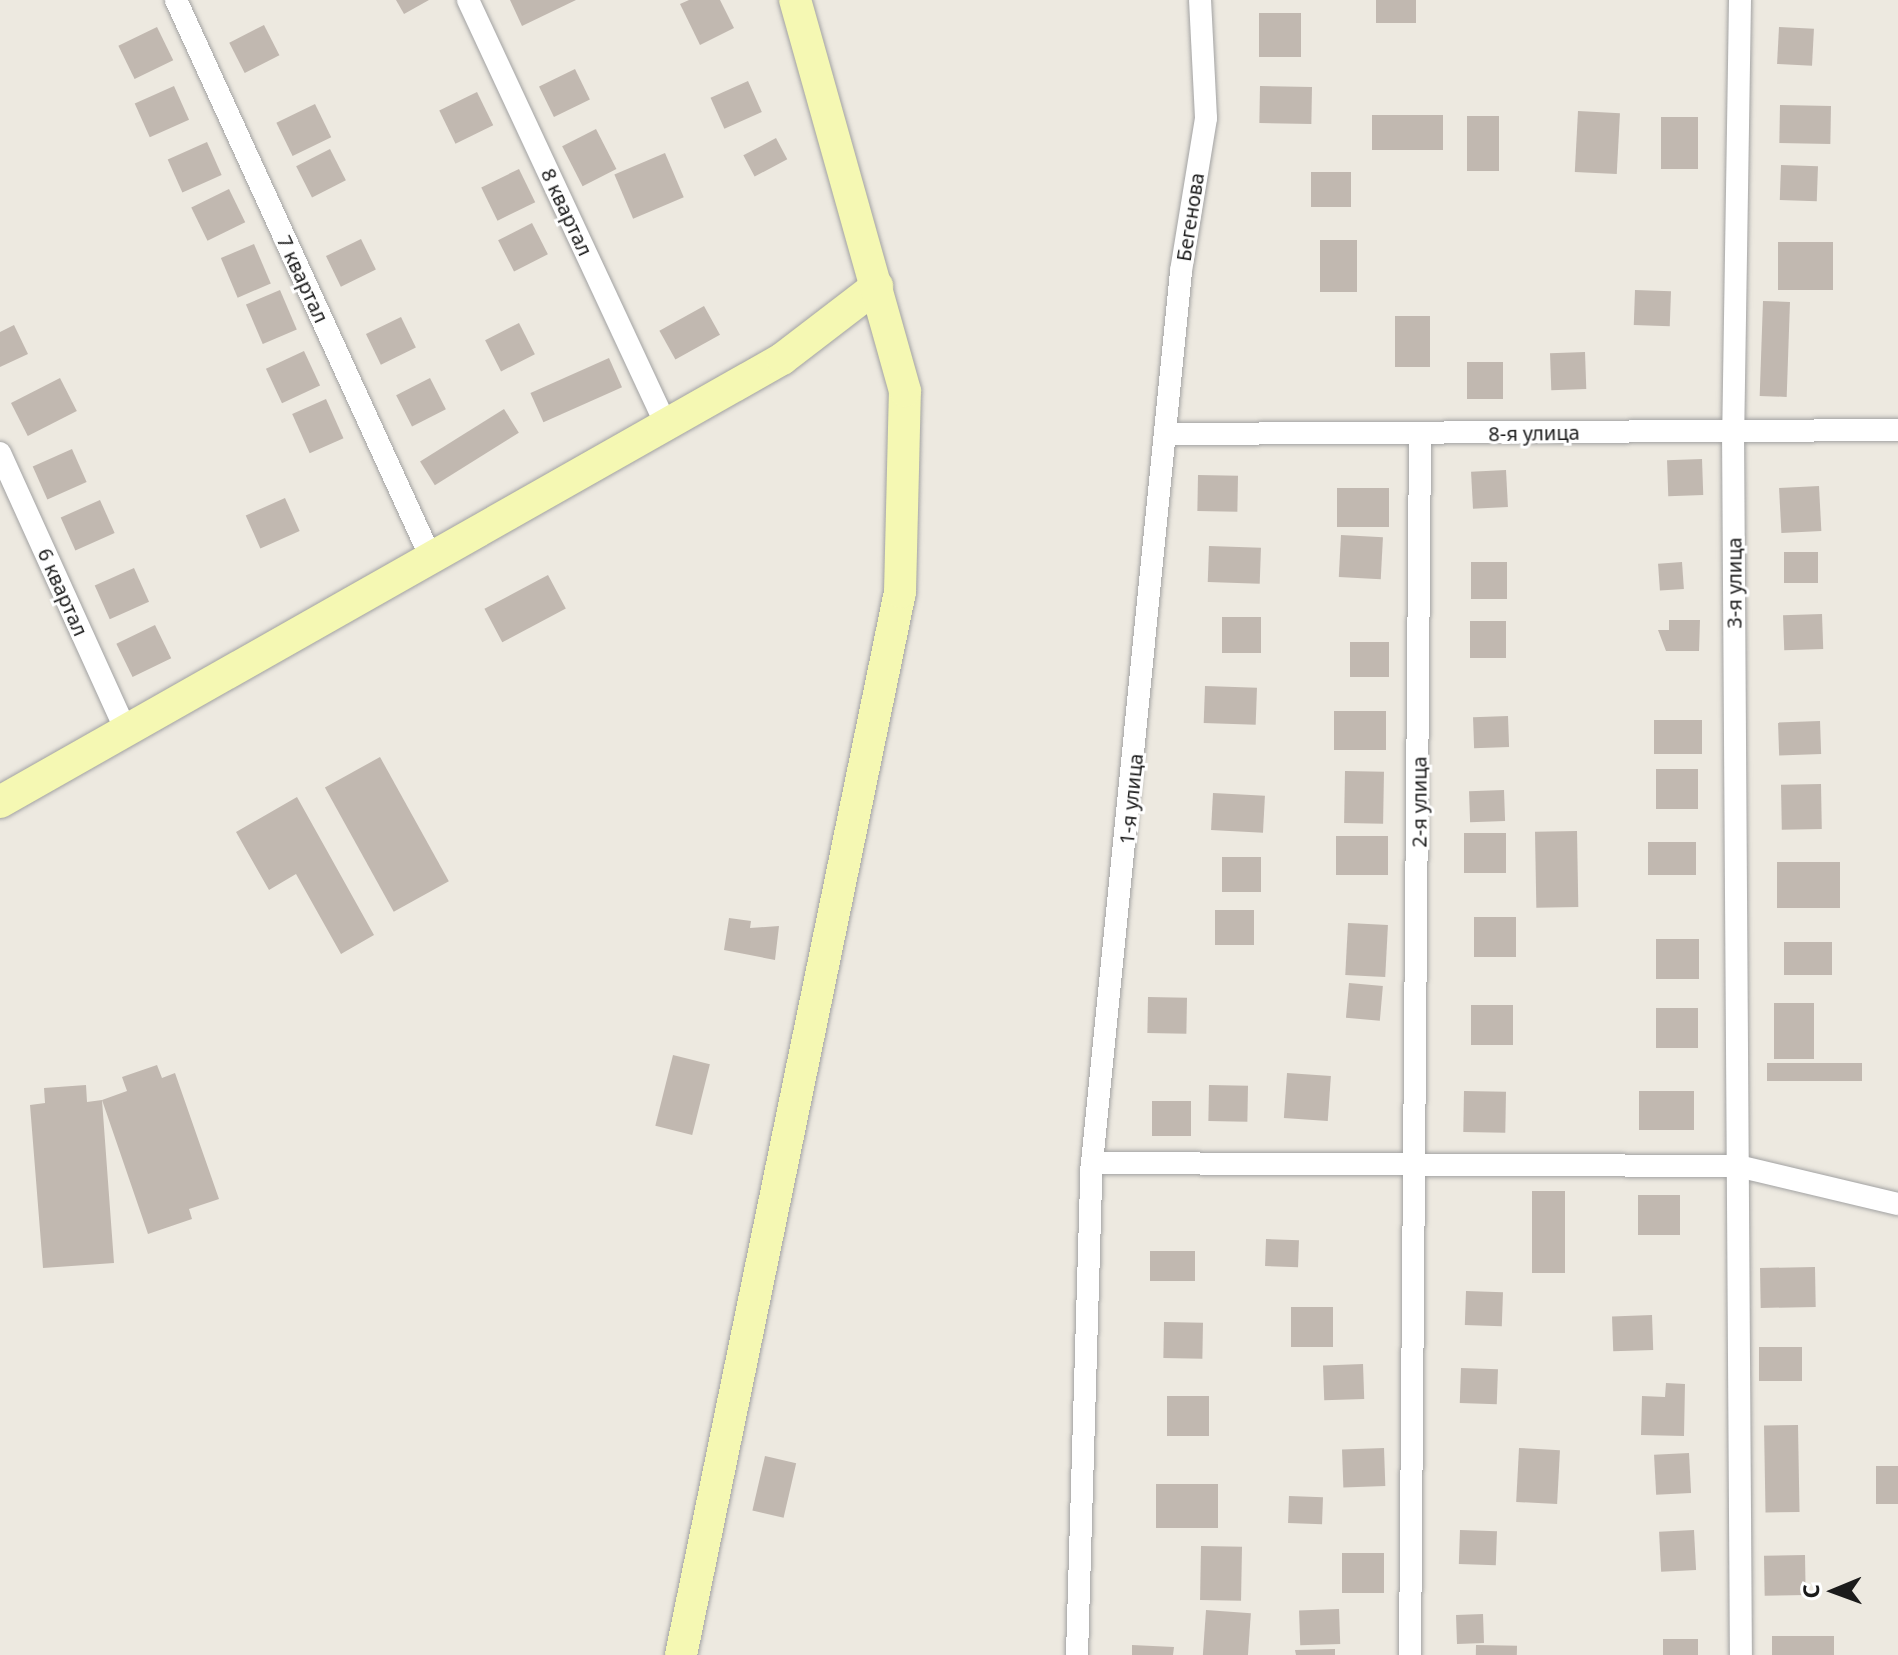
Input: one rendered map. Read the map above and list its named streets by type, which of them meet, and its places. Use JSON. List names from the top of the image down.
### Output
{
  "streets": {
    "street": [
      "8 квартал",
      "Бегенова",
      "7 квартал",
      "8-я улица",
      "3-я улица",
      "6 квартал",
      "1-я улица",
      "2-я улица"
    ]
  },
  "crossings": [
    ["Бегенова", "8-я улица"],
    ["Бегенова", "1-я улица"],
    ["8-я улица", "3-я улица"],
    ["8-я улица", "1-я улица"],
    ["8-я улица", "2-я улица"]
  ],
  "north": "left"
}
